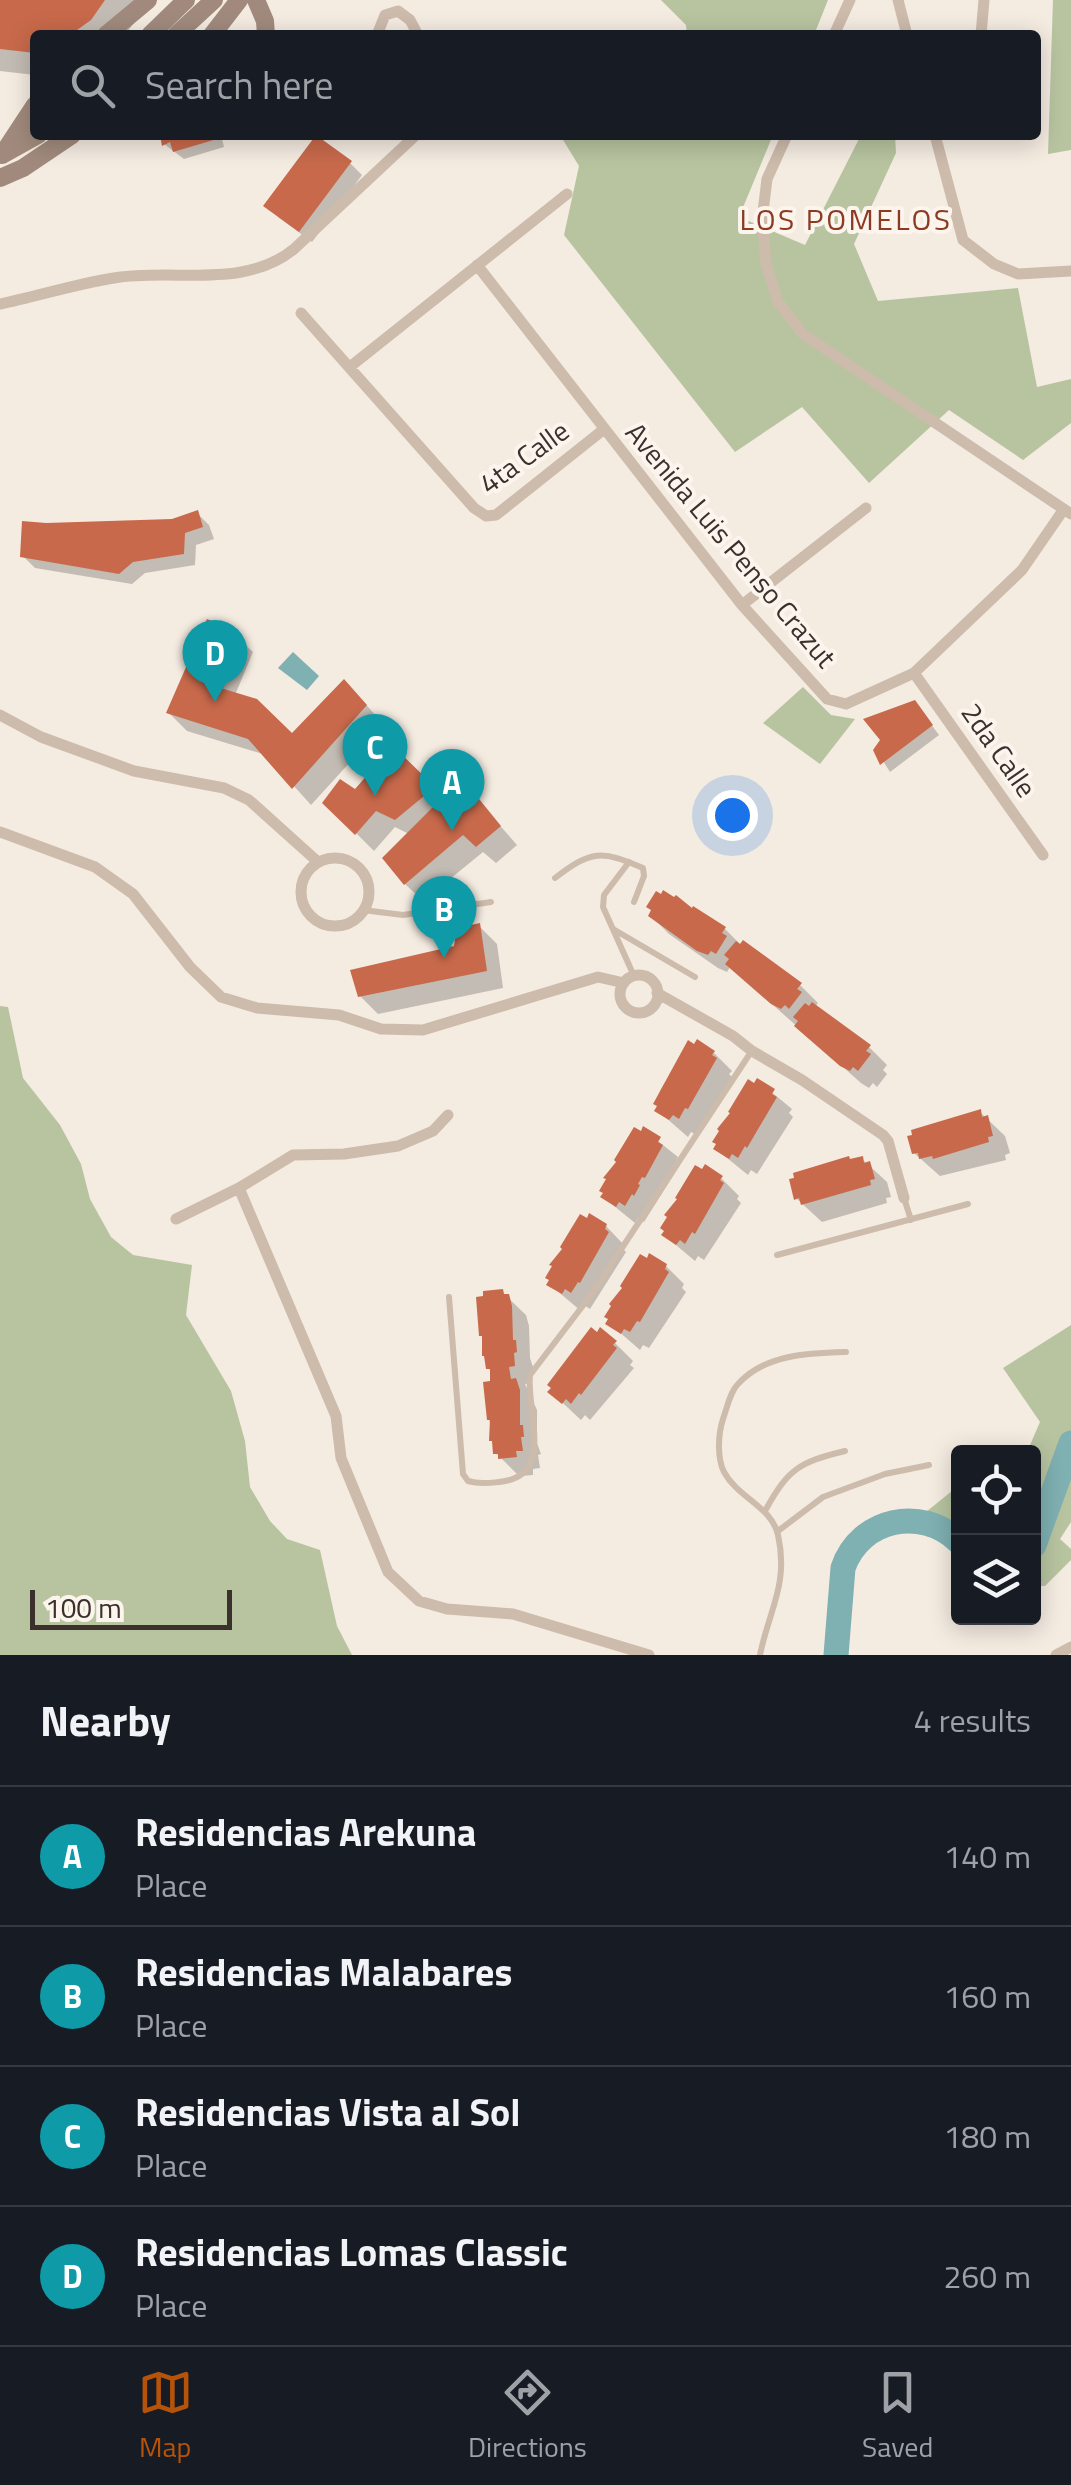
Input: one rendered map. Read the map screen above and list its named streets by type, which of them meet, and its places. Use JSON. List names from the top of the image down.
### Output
{
  "streets": {
    "street": ["4ta Calle", "Avenida Luis Penso Crazut", "2da Calle"]
  },
  "crossings": [
    ["4ta Calle", "Avenida Luis Penso Crazut"],
    ["Avenida Luis Penso Crazut", "2da Calle"]
  ],
  "districts": ["LOS POMELOS"],
  "scale_bar": "100 m",
  "page": {
    "search": "Search here",
    "pins": [
      "D",
      "C",
      "A",
      "B"
    ],
    "scale": "100 m",
    "heading": ["Nearby", "4 results"],
    "list": [
      {
        "mark": "A",
        "name": "Residencias Arekuna",
        "note": "Place",
        "value": "140 m"
      },
      {
        "mark": "B",
        "name": "Residencias Malabares",
        "note": "Place",
        "value": "160 m"
      },
      {
        "mark": "C",
        "name": "Residencias Vista al Sol",
        "note": "Place",
        "value": "180 m"
      },
      {
        "mark": "D",
        "name": "Residencias Lomas Classic",
        "note": "Place",
        "value": "260 m"
      }
    ],
    "nav": ["Map", "Directions", "Saved"]
  }
}
